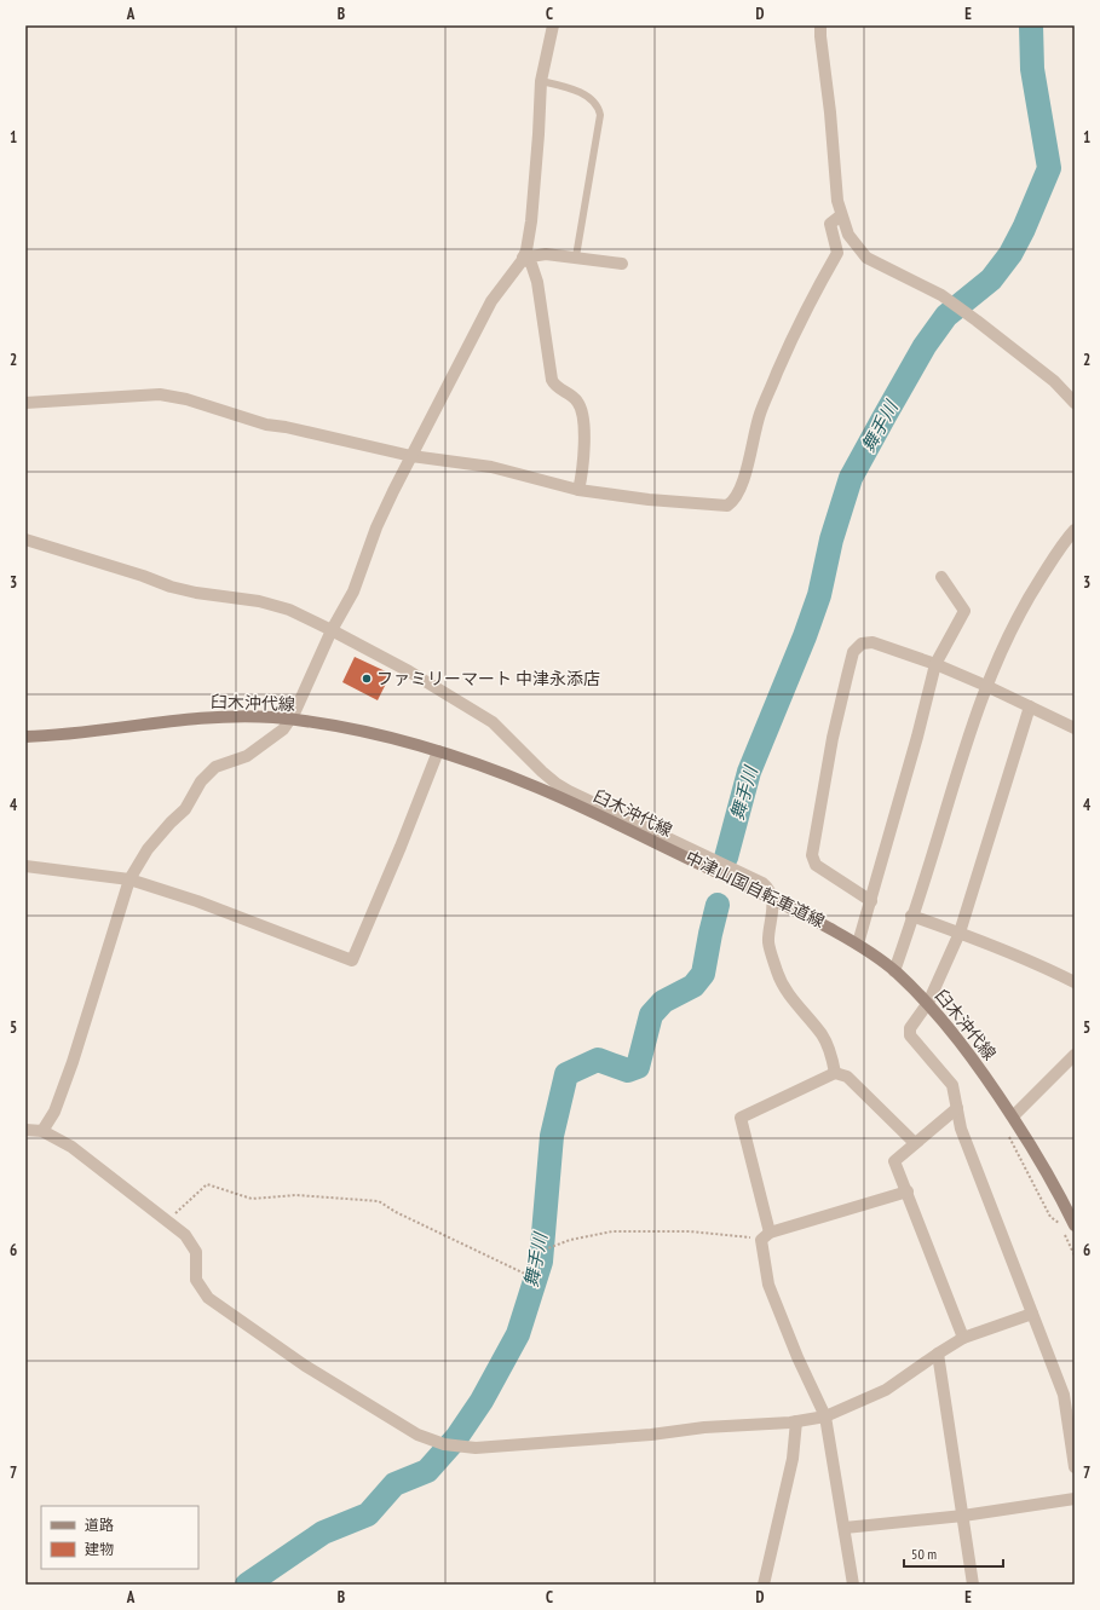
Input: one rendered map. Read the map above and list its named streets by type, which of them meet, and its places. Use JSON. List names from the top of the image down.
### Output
{
  "streets": {
    "main road": ["臼木沖代線"]
  },
  "water": ["舞手川"],
  "places": ["ファミリーマート 中津永添店"],
  "legend": ["道路", "建物"],
  "scale_bar": "50 m",
  "grid": {
    "columns": [
      "A",
      "B",
      "C",
      "D",
      "E"
    ],
    "rows": [
      "1",
      "2",
      "3",
      "4",
      "5",
      "6",
      "7"
    ]
  }
}
